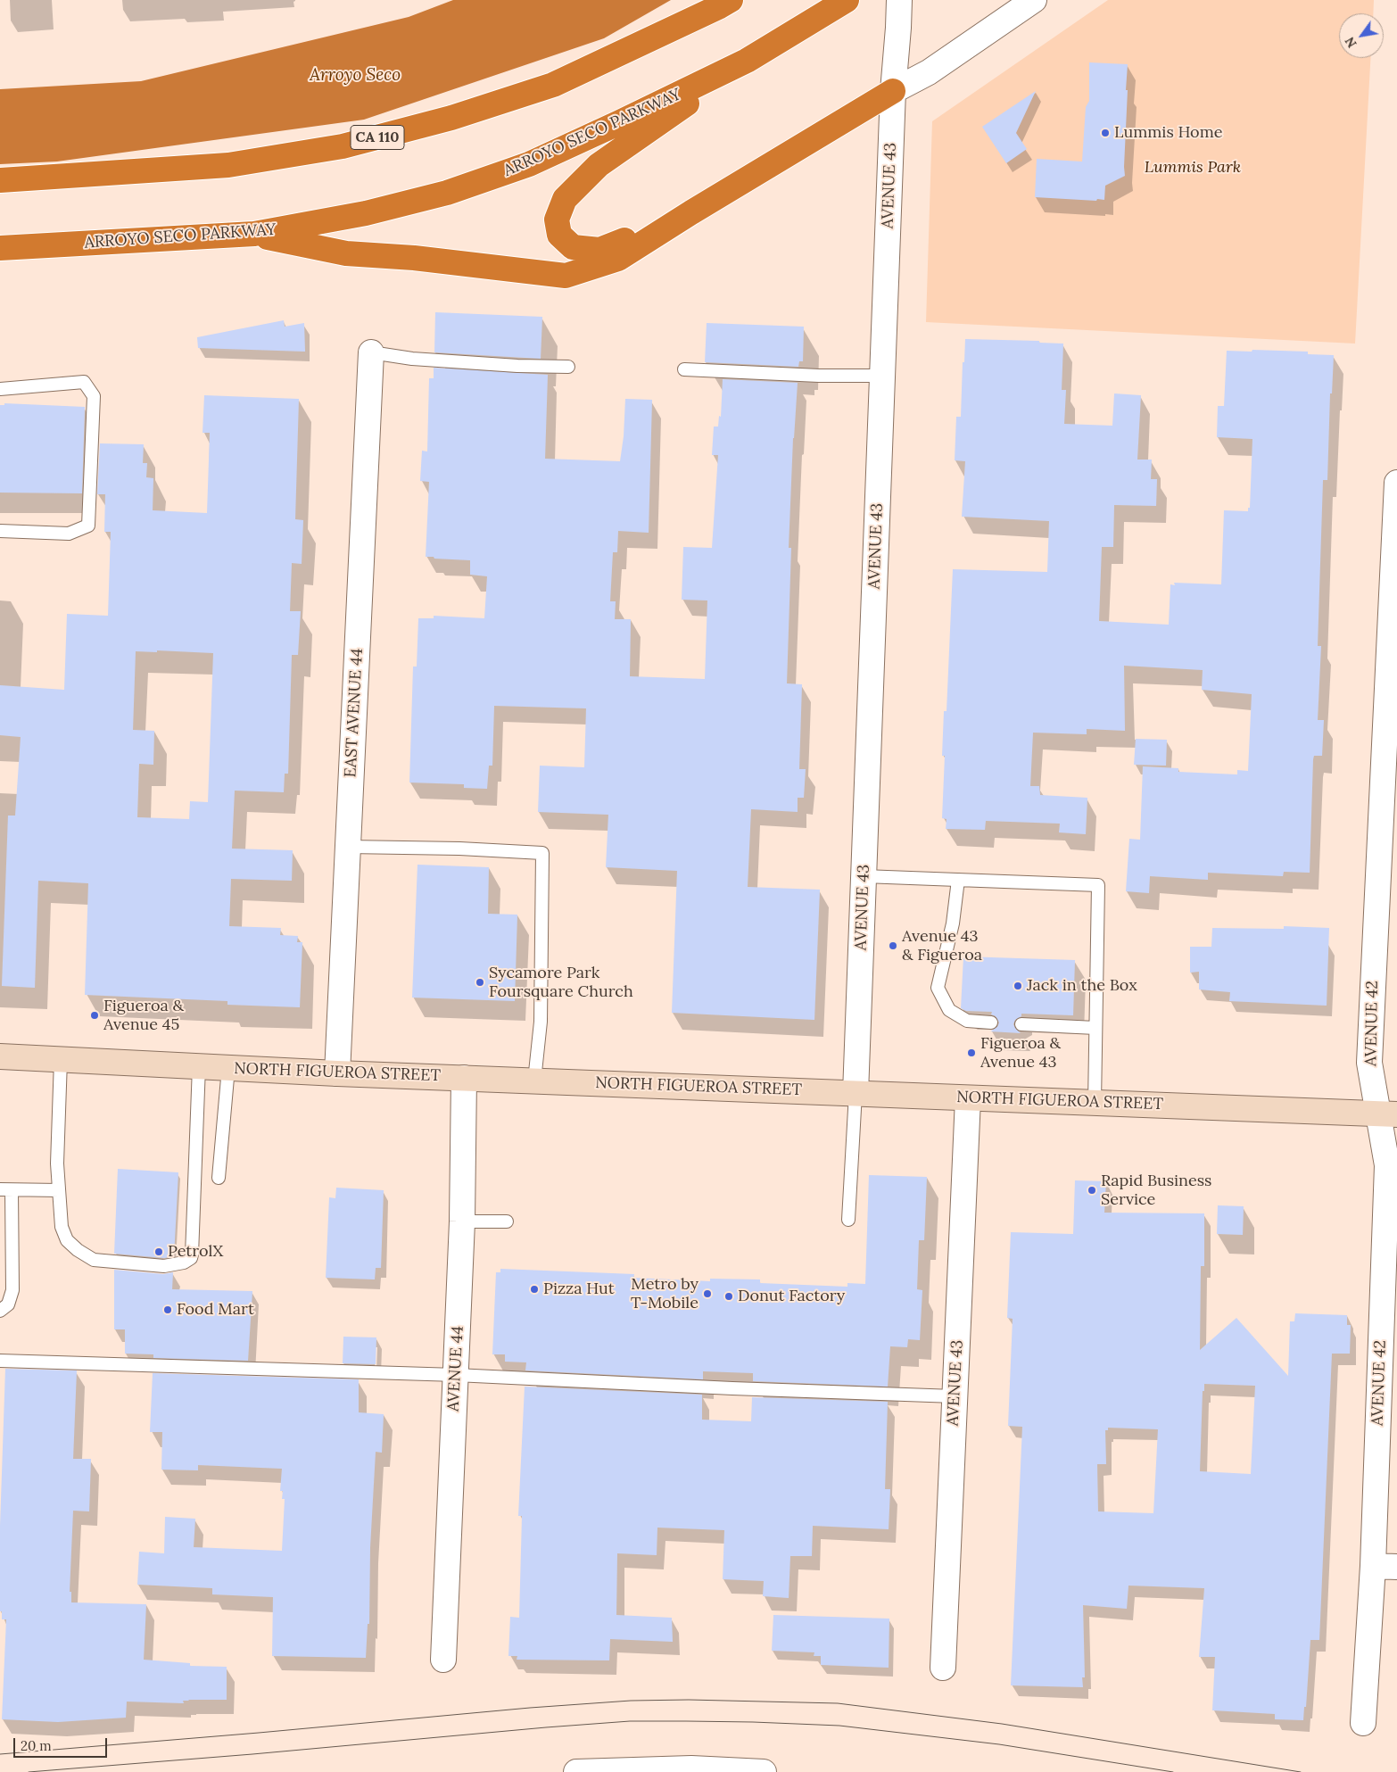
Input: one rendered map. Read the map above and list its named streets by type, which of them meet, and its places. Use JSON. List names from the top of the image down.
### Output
{
  "streets": {
    "highway": ["ARROYO SECO PARKWAY", "CA 110"],
    "main road": ["NORTH FIGUEROA STREET"],
    "street": [
      "AVENUE 43",
      "EAST AVENUE 44",
      "AVENUE 42",
      "AVENUE 44"
    ]
  },
  "crossings": [
    ["AVENUE 43", "NORTH FIGUEROA STREET"],
    ["EAST AVENUE 44", "NORTH FIGUEROA STREET"],
    ["AVENUE 42", "NORTH FIGUEROA STREET"],
    ["NORTH FIGUEROA STREET", "AVENUE 44"]
  ],
  "water": ["Arroyo Seco"],
  "parks": ["Lummis Park"],
  "places": [
    "Lummis Home",
    "Avenue 43 & Figueroa",
    "Sycamore Park Foursquare Church",
    "Jack in the Box",
    "Figueroa & Avenue 45",
    "Figueroa & Avenue 43",
    "Rapid Business Service",
    "PetrolX",
    "Pizza Hut",
    "Metro by T-Mobile",
    "Donut Factory",
    "Food Mart"
  ],
  "scale_bar": "20 m",
  "north": "bottom left"
}
